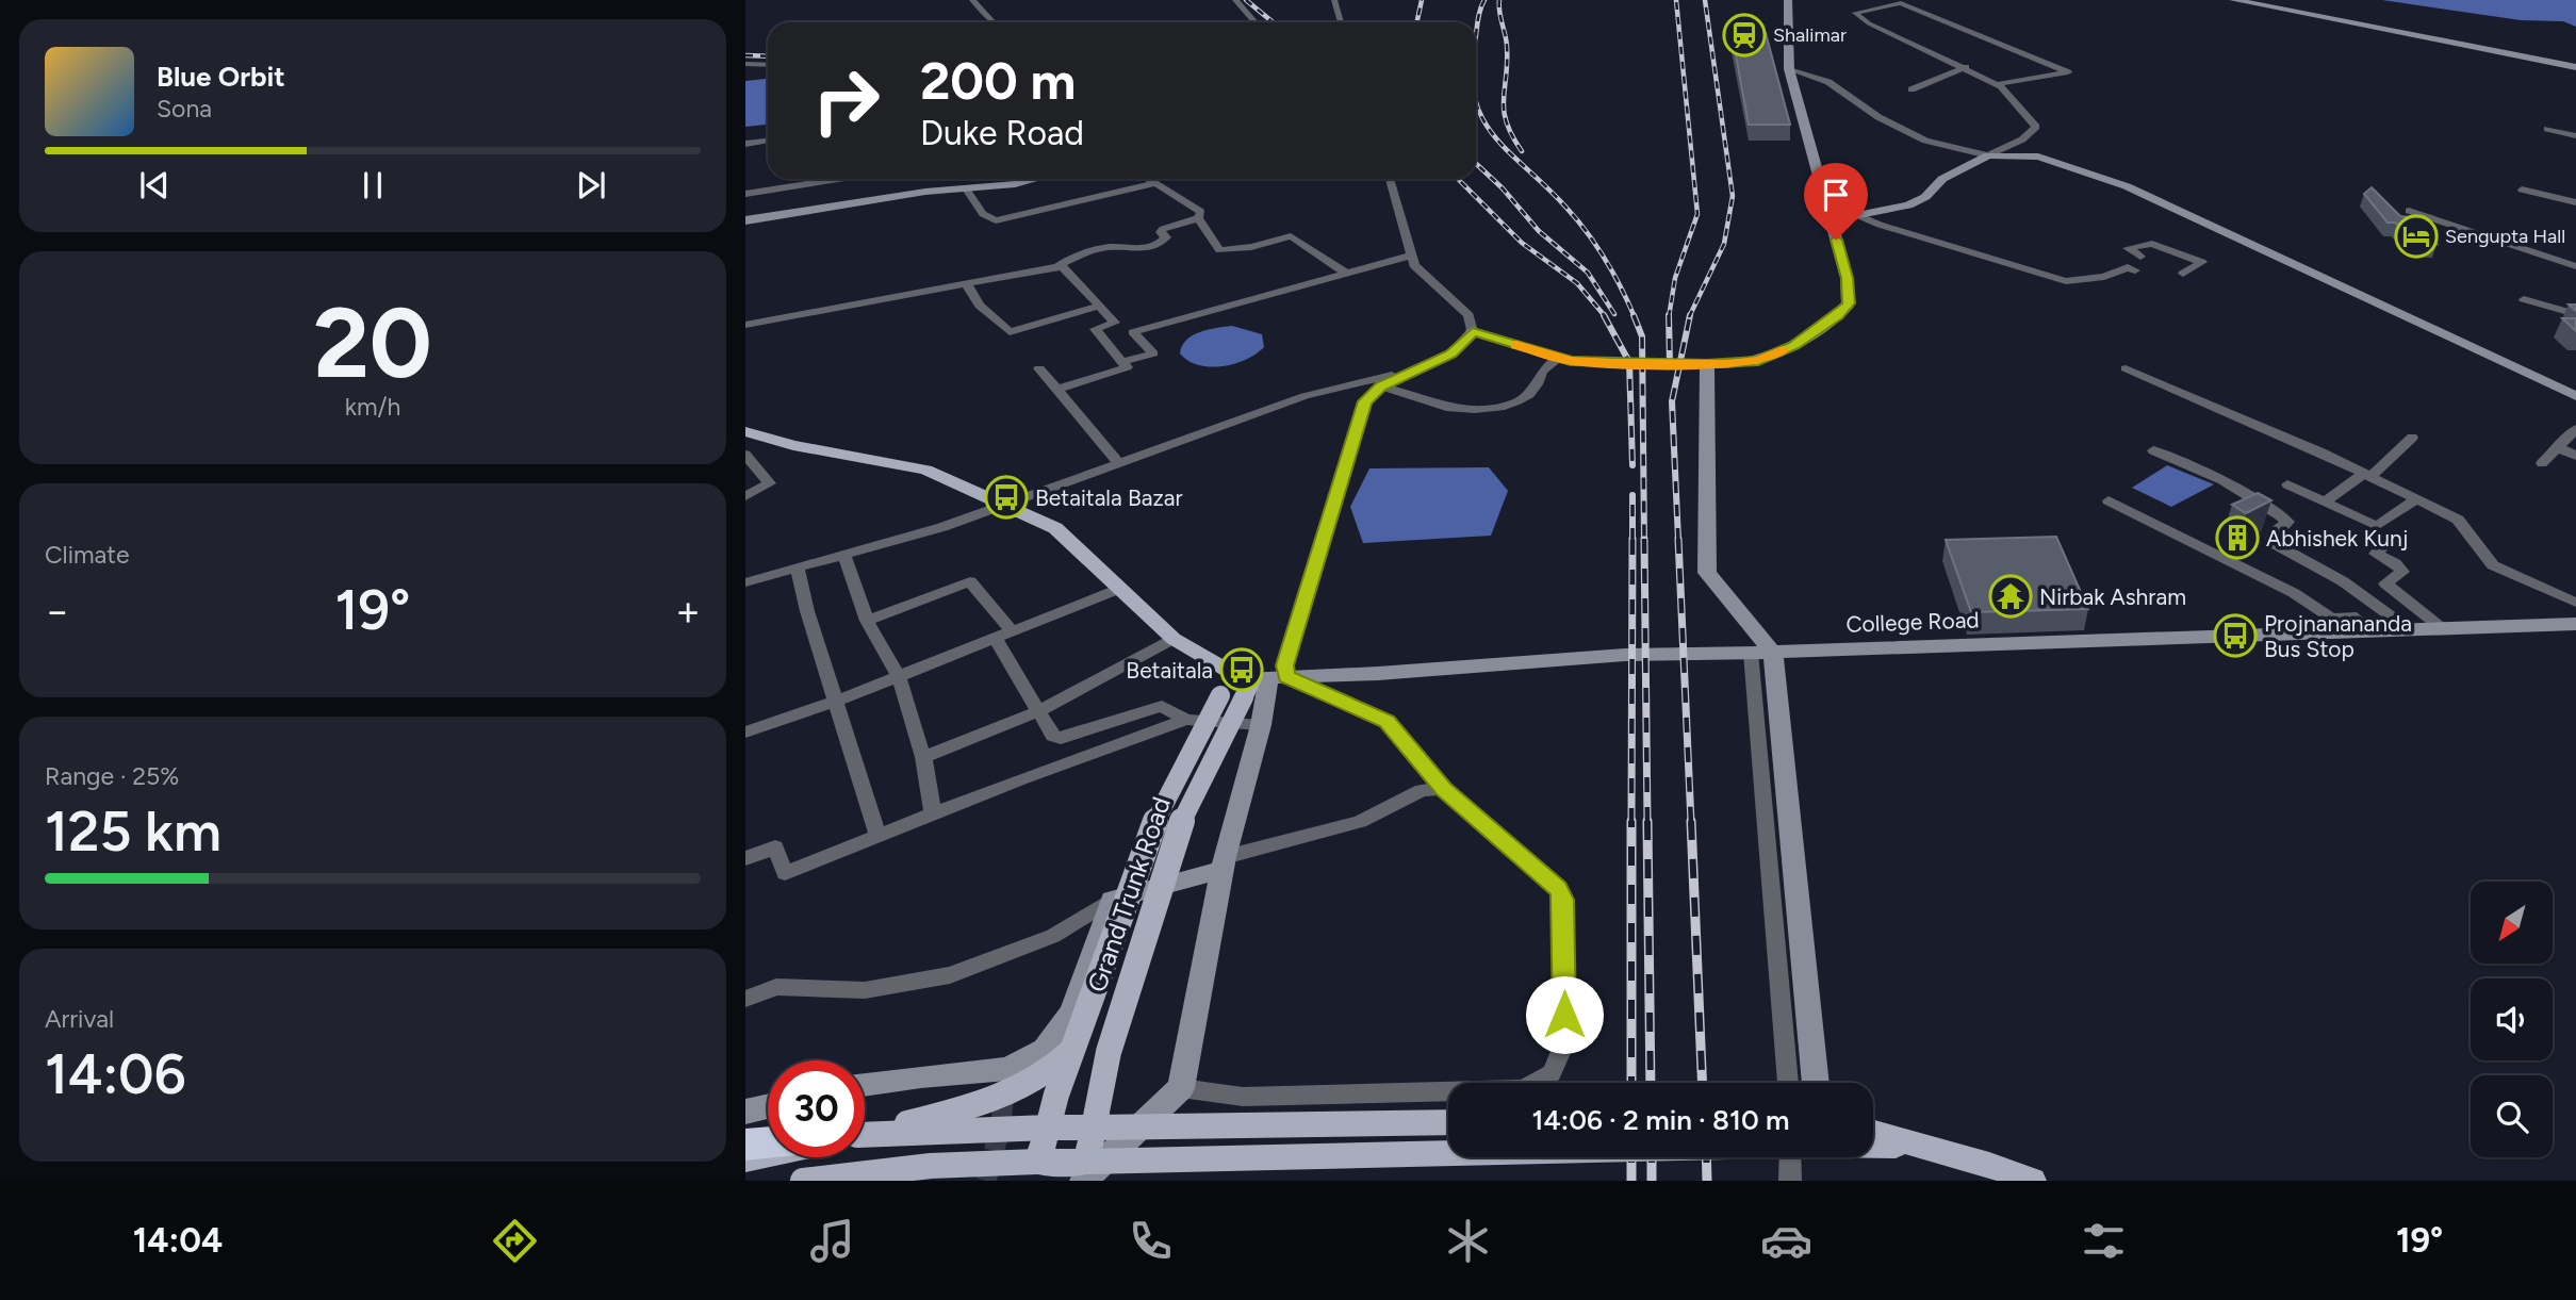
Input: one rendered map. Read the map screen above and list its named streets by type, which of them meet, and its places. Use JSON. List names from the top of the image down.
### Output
{
  "streets": {
    "main road": ["Grand Trunk Road"],
    "street": ["College Road"]
  },
  "crossings": [
    ["College Road", "Grand Trunk Road"]
  ],
  "places": {
    "station": ["Shalimar"],
    "hotel": ["Sengupta Hall"],
    "bus stop": ["Betaitala Bazar", "Projnanananda Bus Stop", "Betaitala"],
    "building": ["Abhishek Kunj"],
    "temple": ["Nirbak Ashram"]
  },
  "north": "bottom left",
  "page": {
    "turn": ["200 m", "Duke Road"],
    "song": ["Blue Orbit", "Sona"],
    "tile": [
      ["20", "km/h"],
      "Climate",
      ["Range · 25%", "125 km"],
      ["Arrival", "14:06"]
    ],
    "heat": ["−", "19°", "+"],
    "limit": "30",
    "trip": "14:06 · 2 min · 810 m",
    "tabs": ["14:04", "19°"]
  }
}
